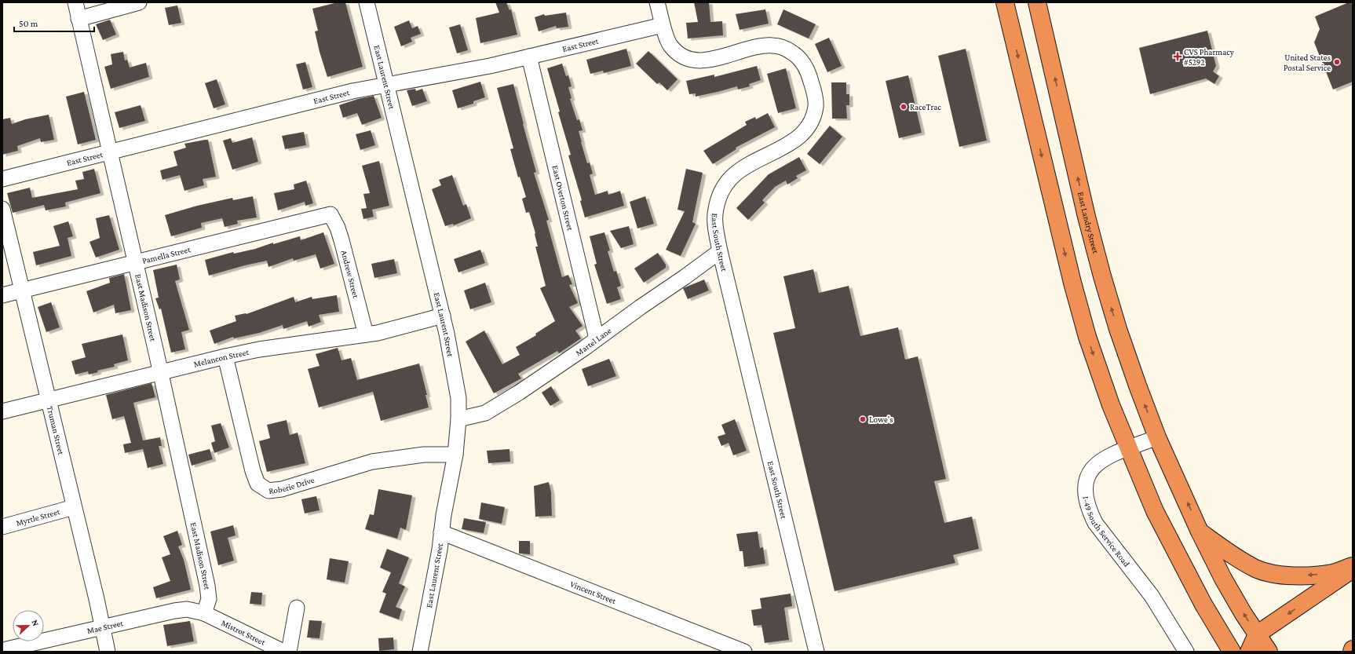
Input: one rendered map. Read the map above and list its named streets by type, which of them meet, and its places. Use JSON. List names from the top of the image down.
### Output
{
  "streets": {
    "highway": ["East Landry Street"],
    "street": [
      "East Street",
      "East Laurent Street",
      "East Overton Street",
      "East South Street",
      "Pamella Street",
      "Andrew Street",
      "East Madison Street",
      "Martel Lane",
      "Melancon Street",
      "Truman Street",
      "Roberie Drive",
      "Myrtle Street",
      "I-49 South Service Road",
      "Vincent Street",
      "Mae Street",
      "Mistrot Street"
    ]
  },
  "crossings": [
    ["East Street", "East Laurent Street"],
    ["East Street", "East Overton Street"],
    ["East Street", "East South Street"],
    ["East Street", "East Madison Street"],
    ["East Laurent Street", "Martel Lane"],
    ["East Laurent Street", "Melancon Street"],
    ["East Laurent Street", "Roberie Drive"],
    ["East Laurent Street", "Vincent Street"],
    ["East Overton Street", "Martel Lane"],
    ["East Landry Street", "I-49 South Service Road"],
    ["East South Street", "Martel Lane"],
    ["Pamella Street", "Andrew Street"],
    ["Pamella Street", "East Madison Street"],
    ["Pamella Street", "Truman Street"],
    ["Andrew Street", "Melancon Street"],
    ["East Madison Street", "Melancon Street"],
    ["East Madison Street", "Mae Street"],
    ["East Madison Street", "Mistrot Street"],
    ["Melancon Street", "Truman Street"],
    ["Melancon Street", "Roberie Drive"],
    ["Truman Street", "Myrtle Street"],
    ["Truman Street", "Mae Street"],
    ["Mae Street", "Mistrot Street"]
  ],
  "places": {
    "health": ["CVS Pharmacy #5292"],
    "other": ["United States Postal Service", "RaceTrac", "Lowe's"]
  },
  "scale_bar": "50 m",
  "north": "right"
}
